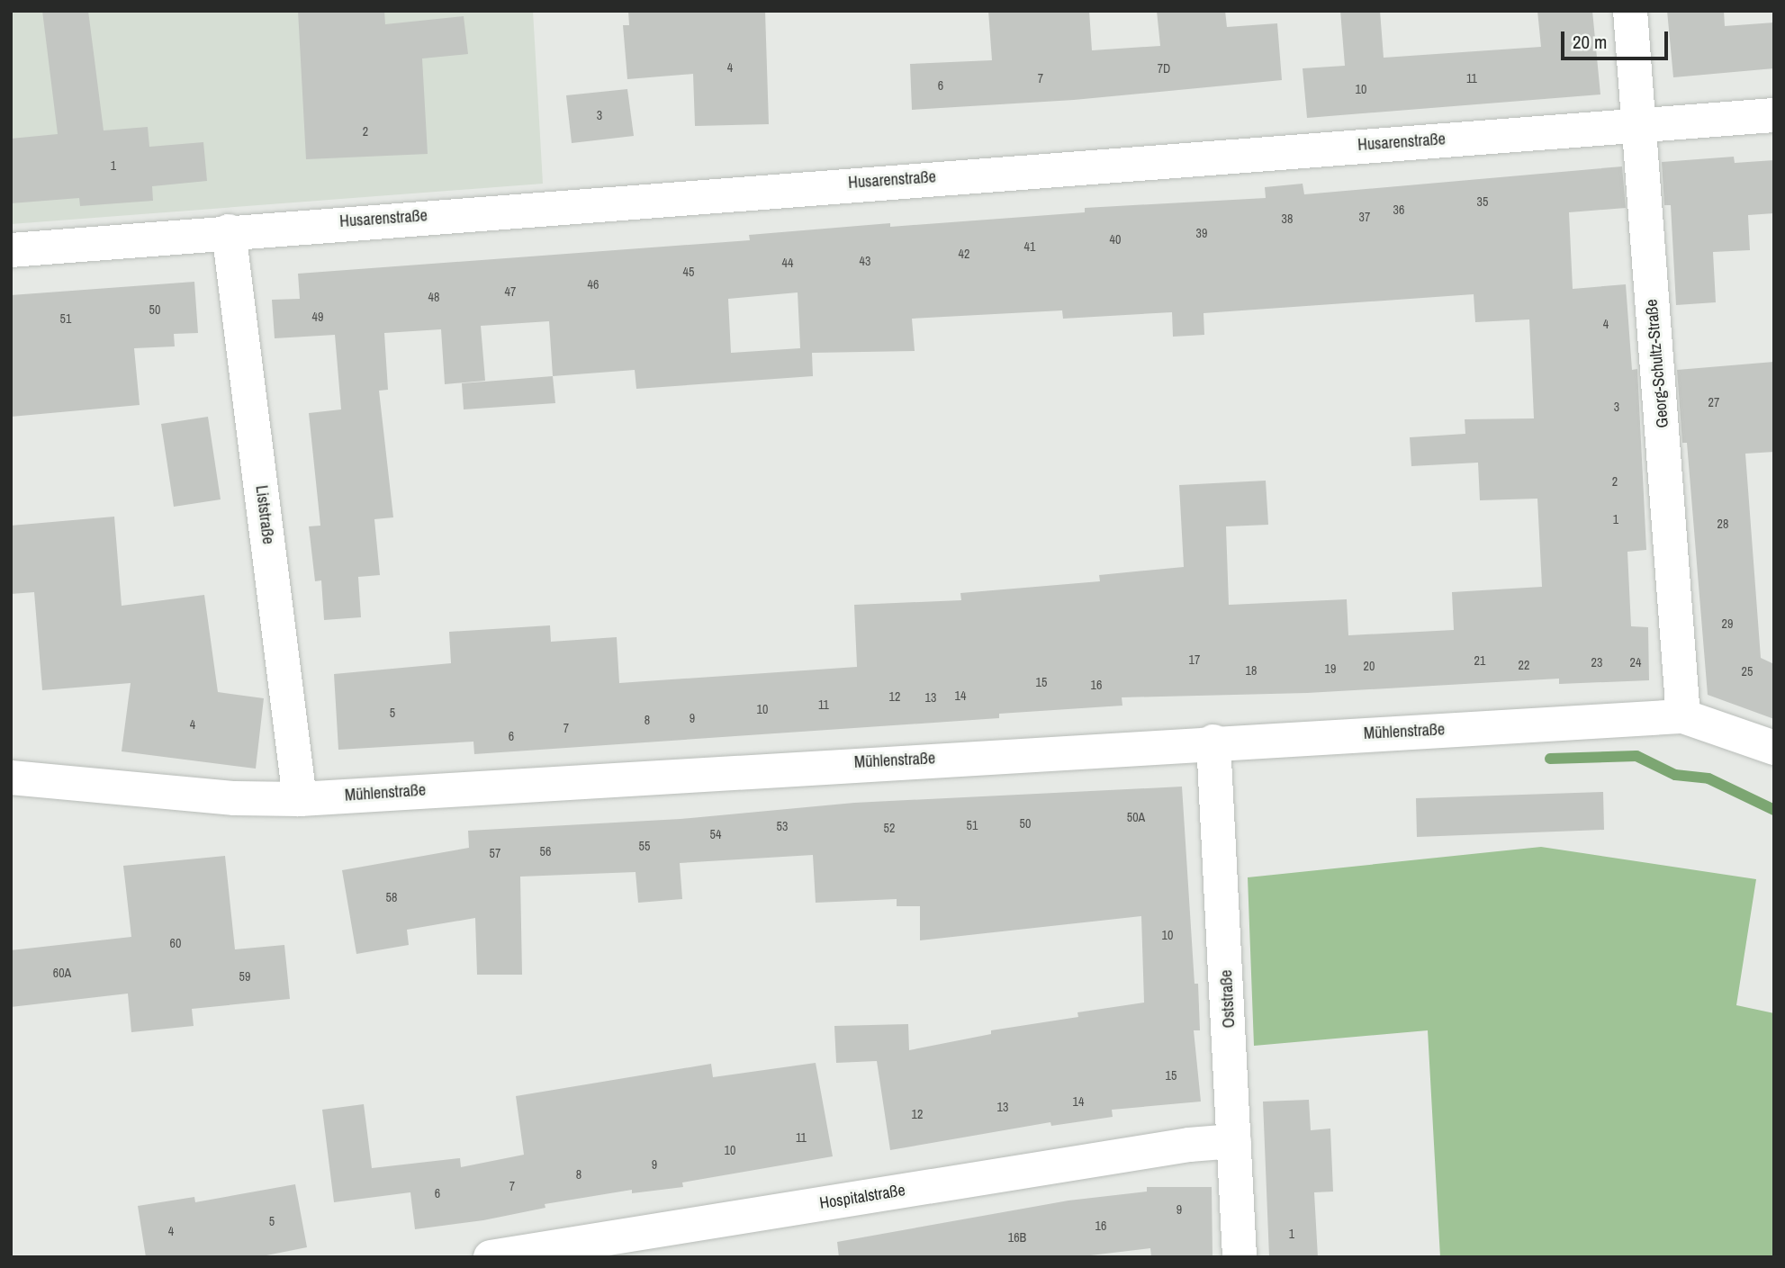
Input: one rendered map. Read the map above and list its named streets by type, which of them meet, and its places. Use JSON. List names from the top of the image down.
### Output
{
  "streets": {
    "street": [
      "Husarenstraße",
      "Georg-Schultz-Straße",
      "Liststraße",
      "Mühlenstraße",
      "Oststraße",
      "Hospitalstraße"
    ]
  },
  "crossings": [
    ["Husarenstraße", "Georg-Schultz-Straße"],
    ["Husarenstraße", "Liststraße"],
    ["Georg-Schultz-Straße", "Mühlenstraße"],
    ["Liststraße", "Mühlenstraße"],
    ["Mühlenstraße", "Oststraße"],
    ["Oststraße", "Hospitalstraße"]
  ],
  "house_numbers": [
    "4",
    "7D",
    "7",
    "11",
    "6",
    "10",
    "3",
    "2",
    "1",
    "35",
    "36",
    "37",
    "38",
    "39",
    "40",
    "41",
    "42",
    "43",
    "44",
    "45",
    "46",
    "47",
    "48",
    "50",
    "49",
    "51",
    "4",
    "27",
    "3",
    "2",
    "1",
    "28",
    "29",
    "17",
    "21",
    "23",
    "24",
    "22",
    "20",
    "19",
    "18",
    "25",
    "15",
    "16",
    "14",
    "12",
    "13",
    "11",
    "10",
    "5",
    "9",
    "8",
    "4",
    "7",
    "6",
    "50A",
    "50",
    "51",
    "53",
    "52",
    "54",
    "55",
    "56",
    "57",
    "58",
    "10",
    "60",
    "60A",
    "59",
    "15",
    "14",
    "13",
    "12",
    "11",
    "10",
    "9",
    "8",
    "7",
    "6",
    "9",
    "5",
    "16",
    "4",
    "1",
    "16B"
  ],
  "scale_bar": "20 m"
}
